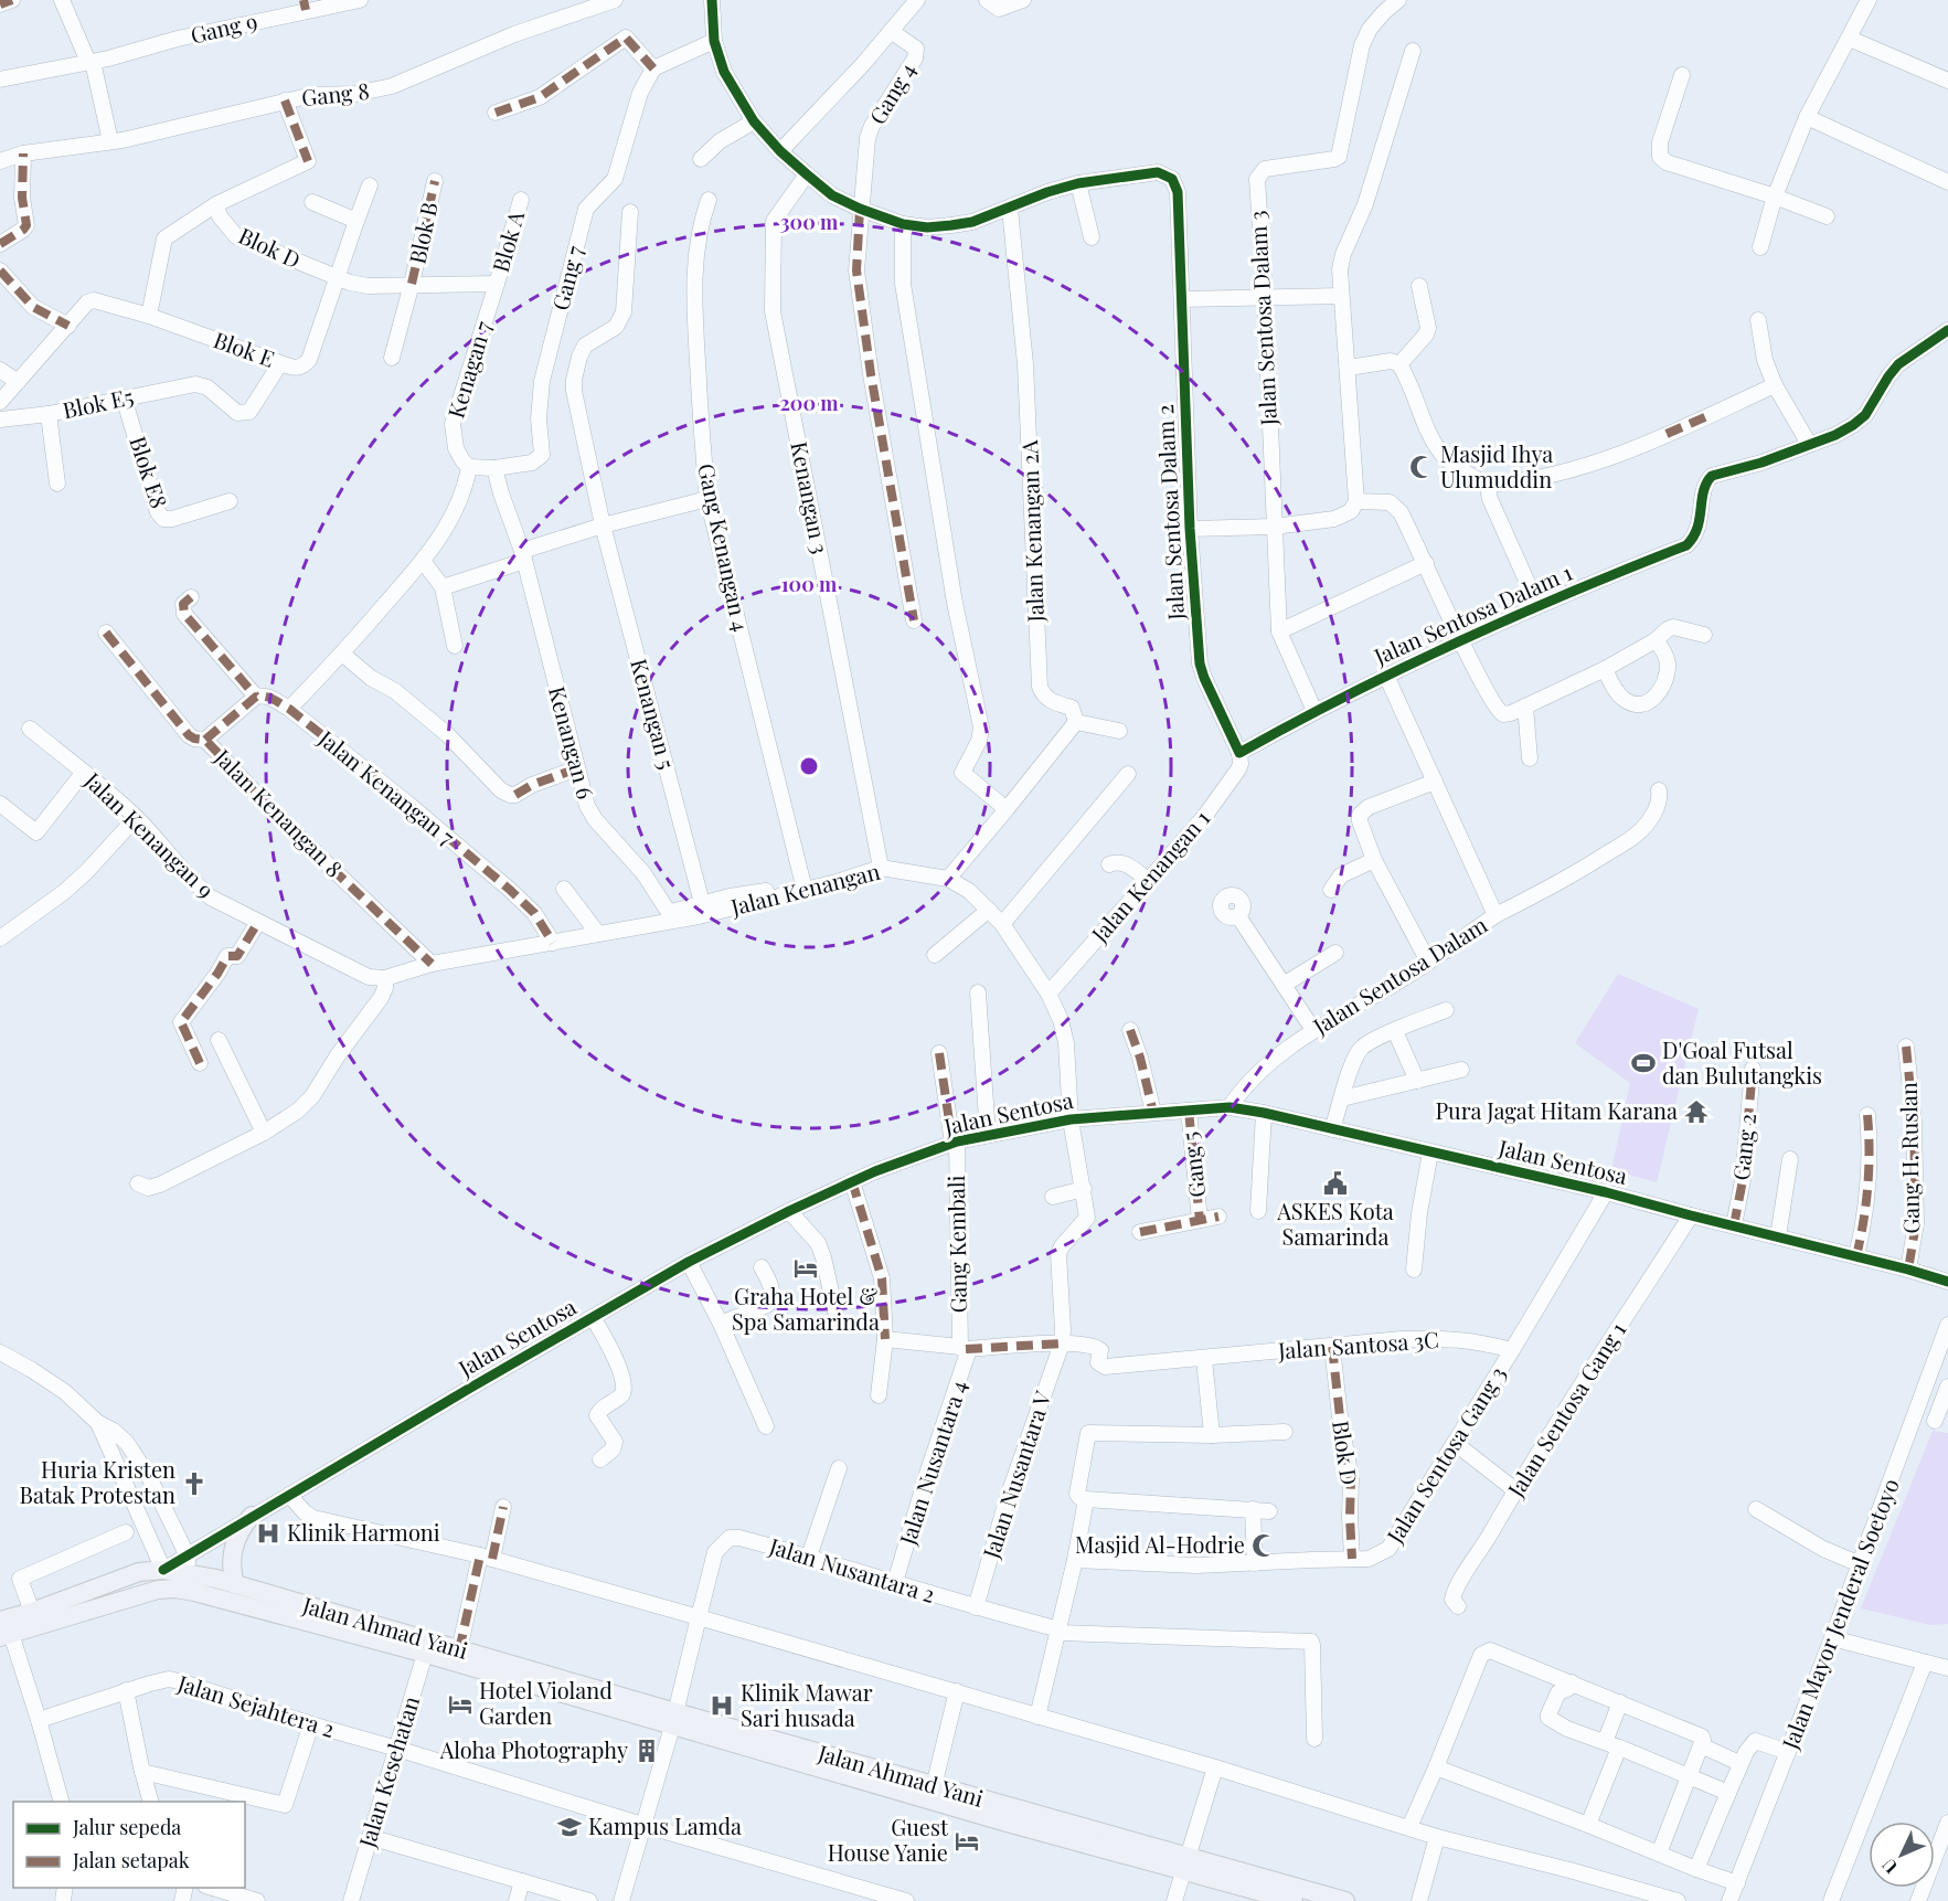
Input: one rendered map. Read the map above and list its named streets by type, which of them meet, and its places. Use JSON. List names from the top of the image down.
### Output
{
  "streets": {
    "main road": ["Jalan Ahmad Yani"],
    "street": [
      "Gang 9",
      "Gang 4",
      "Gang 8",
      "Blok B",
      "Blok A",
      "Blok D",
      "Gang 7",
      "Jalan Sentosa Dalam 3",
      "Blok E",
      "Kenagan 7",
      "Blok E5",
      "Blok E8",
      "Kenangan 3",
      "Jalan Sentosa Dalam 2",
      "Jalan Kenangan 2A",
      "Gang Kenangan 4",
      "Jalan Sentosa Dalam 1",
      "Kenangan 5",
      "Kenangan 6",
      "Jalan Kenangan 7",
      "Jalan Kenangan 8",
      "Jalan Kenangan 9",
      "Jalan Kenangan 1",
      "Jalan Kenangan",
      "Jalan Sentosa Dalam",
      "Jalan Sentosa",
      "Gang 2",
      "Gang H. Ruslan",
      "Gang 5",
      "Gang Kembali",
      "Jalan Santosa 3C",
      "Jalan Sentosa Gang 1",
      "Jalan Sentosa Gang 3",
      "Jalan Nusantara 4",
      "Jalan Nusantara V",
      "Jalan Nusantara 2",
      "Jalan Mayor Jenderal Soetoyo",
      "Jalan Sejahtera 2",
      "Jalan Kesehatan"
    ]
  },
  "crossings": [
    ["Blok A", "Kenagan 7"],
    ["Blok D", "Blok E"],
    ["Blok D", "Jalan Santosa 3C"],
    ["Blok D", "Jalan Sentosa Gang 3"],
    ["Gang 7", "Kenangan 6"],
    ["Jalan Sentosa Dalam 3", "Jalan Sentosa Dalam 1"],
    ["Blok E", "Blok E5"],
    ["Blok E5", "Blok E8"],
    ["Kenangan 3", "Jalan Kenangan"],
    ["Jalan Sentosa Dalam 2", "Jalan Sentosa Dalam 1"],
    ["Jalan Sentosa Dalam 2", "Jalan Kenangan 1"],
    ["Gang Kenangan 4", "Jalan Kenangan"],
    ["Jalan Sentosa Dalam 1", "Jalan Kenangan 1"],
    ["Jalan Sentosa Dalam 1", "Jalan Sentosa Dalam"],
    ["Kenangan 5", "Kenangan 6"],
    ["Kenangan 6", "Jalan Kenangan"],
    ["Jalan Kenangan 7", "Jalan Kenangan"],
    ["Jalan Kenangan 8", "Jalan Kenangan"],
    ["Jalan Kenangan 9", "Jalan Kenangan"],
    ["Jalan Kenangan 1", "Jalan Kenangan"],
    ["Jalan Kenangan", "Jalan Sentosa"],
    ["Jalan Kenangan", "Jalan Nusantara V"],
    ["Jalan Sentosa Dalam", "Jalan Sentosa"],
    ["Jalan Sentosa", "Gang 2"],
    ["Jalan Sentosa", "Gang H. Ruslan"],
    ["Jalan Sentosa", "Gang 5"],
    ["Jalan Sentosa", "Gang Kembali"],
    ["Jalan Sentosa", "Jalan Sentosa Gang 1"],
    ["Jalan Sentosa", "Jalan Sentosa Gang 3"],
    ["Gang Kembali", "Jalan Nusantara 4"],
    ["Jalan Santosa 3C", "Jalan Sentosa Gang 3"],
    ["Jalan Santosa 3C", "Jalan Nusantara V"],
    ["Jalan Nusantara 4", "Jalan Nusantara 2"],
    ["Jalan Nusantara V", "Jalan Nusantara 2"],
    ["Jalan Ahmad Yani", "Jalan Kesehatan"],
    ["Jalan Sejahtera 2", "Jalan Kesehatan"]
  ],
  "places": {
    "mosque": ["Masjid Ihya Ulumuddin", "Masjid Al-Hodrie"],
    "sports": ["D'Goal Futsal dan Bulutangkis"],
    "temple": ["Pura Jagat Hitam Karana"],
    "public building": ["ASKES Kota Samarinda"],
    "hotel": ["Graha Hotel & Spa Samarinda", "Hotel Violand Garden", "Guest House Yanie"],
    "church": ["Huria Kristen Batak Protestan"],
    "hospital": ["Klinik Harmoni", "Klinik Mawar Sari husada"],
    "building": ["Aloha Photography"],
    "school or university": ["Kampus Lamda"]
  },
  "legend": ["Jalur sepeda", "Jalan setapak"],
  "north": "bottom left",
  "rings": ["300 m", "200 m", "100 m"]
}
